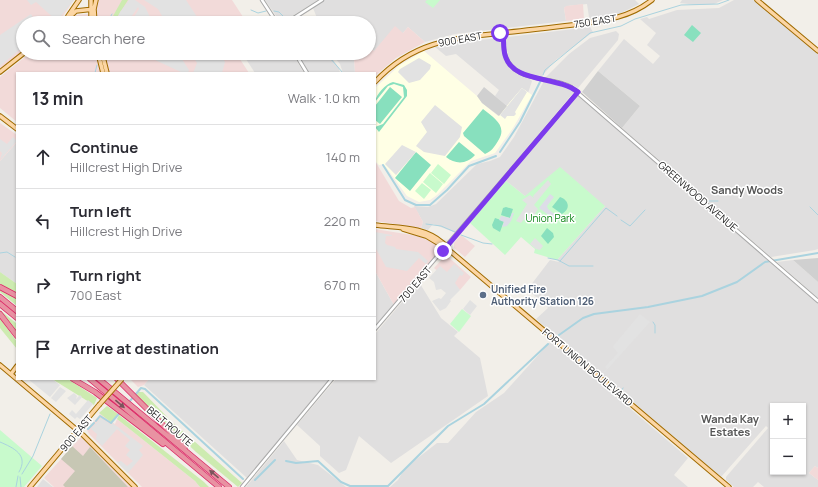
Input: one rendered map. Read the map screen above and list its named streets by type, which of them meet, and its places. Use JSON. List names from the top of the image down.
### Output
{
  "streets": {
    "highway": ["BELT ROUTE"],
    "main road": ["750 EAST", "900 EAST", "FORT UNION BOULEVARD"],
    "street": ["GREENWOOD AVENUE", "700 EAST"]
  },
  "crossings": [
    ["750 EAST", "900 EAST"],
    ["900 EAST", "GREENWOOD AVENUE"],
    ["GREENWOOD AVENUE", "700 EAST"],
    ["700 EAST", "FORT UNION BOULEVARD"]
  ],
  "districts": ["Sandy Woods", "Wanda Kay Estates"],
  "parks": ["Union Park"],
  "places": ["Unified Fire Authority Station 126"],
  "page": {
    "search": "Search here",
    "heading": ["13 min", "Walk · 1.0 km"],
    "list": [
      ["Continue", "Hillcrest High Drive", "140 m"],
      ["Turn left", "Hillcrest High Drive", "220 m"],
      ["Turn right", "700 East", "670 m"],
      "Arrive at destination"
    ],
    "map_buttons": ["+", "−"]
  }
}
